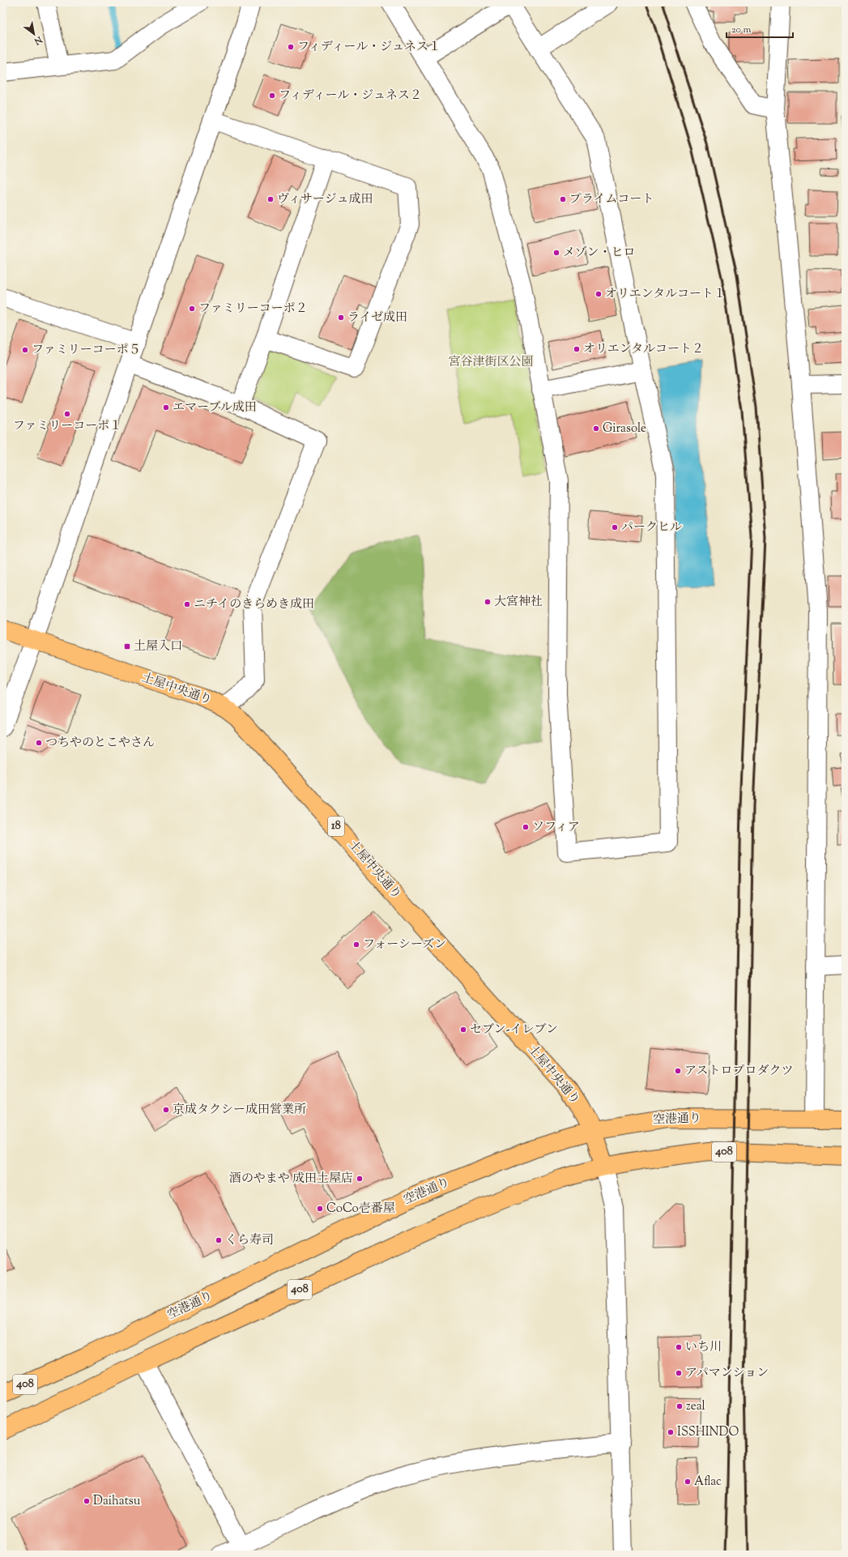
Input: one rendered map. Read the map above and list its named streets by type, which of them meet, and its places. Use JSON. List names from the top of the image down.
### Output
{
  "streets": {
    "main road": [
      "土屋中央通り",
      "18",
      "空港通り",
      "408"
    ]
  },
  "crossings": [
    ["土屋中央通り", "空港通り"],
    ["土屋中央通り", "408"]
  ],
  "parks": ["宮谷津街区公園"],
  "places": {
    "other": [
      "フィディール・ジュネス１",
      "フィディール・ジュネス２",
      "ヴィサージュ成田",
      "プライムコート",
      "メゾン・ヒロ",
      "オリエンタルコート１",
      "ファミリーコーポ２",
      "ライゼ成田",
      "オリエンタルコート２",
      "ファミリーコーポ５",
      "エマーブル成田",
      "ファミリーコーポ１",
      "Girasole",
      "パークヒル",
      "大宮神社",
      "ニチイのきらめき成田",
      "つちやのとこやさん",
      "ソフィア",
      "フォーシーズン",
      "セブン-イレブン",
      "アストロプロダクツ",
      "京成タクシー成田営業所",
      "酒のやまや 成田土屋店",
      "CoCo壱番屋",
      "くら寿司",
      "いち川",
      "アパマンション",
      "zeal",
      "ISSHINDO",
      "Aflac",
      "Daihatsu"
    ],
    "transit": ["土屋入口"]
  },
  "scale_bar": "20 m",
  "north": "bottom right"
}
